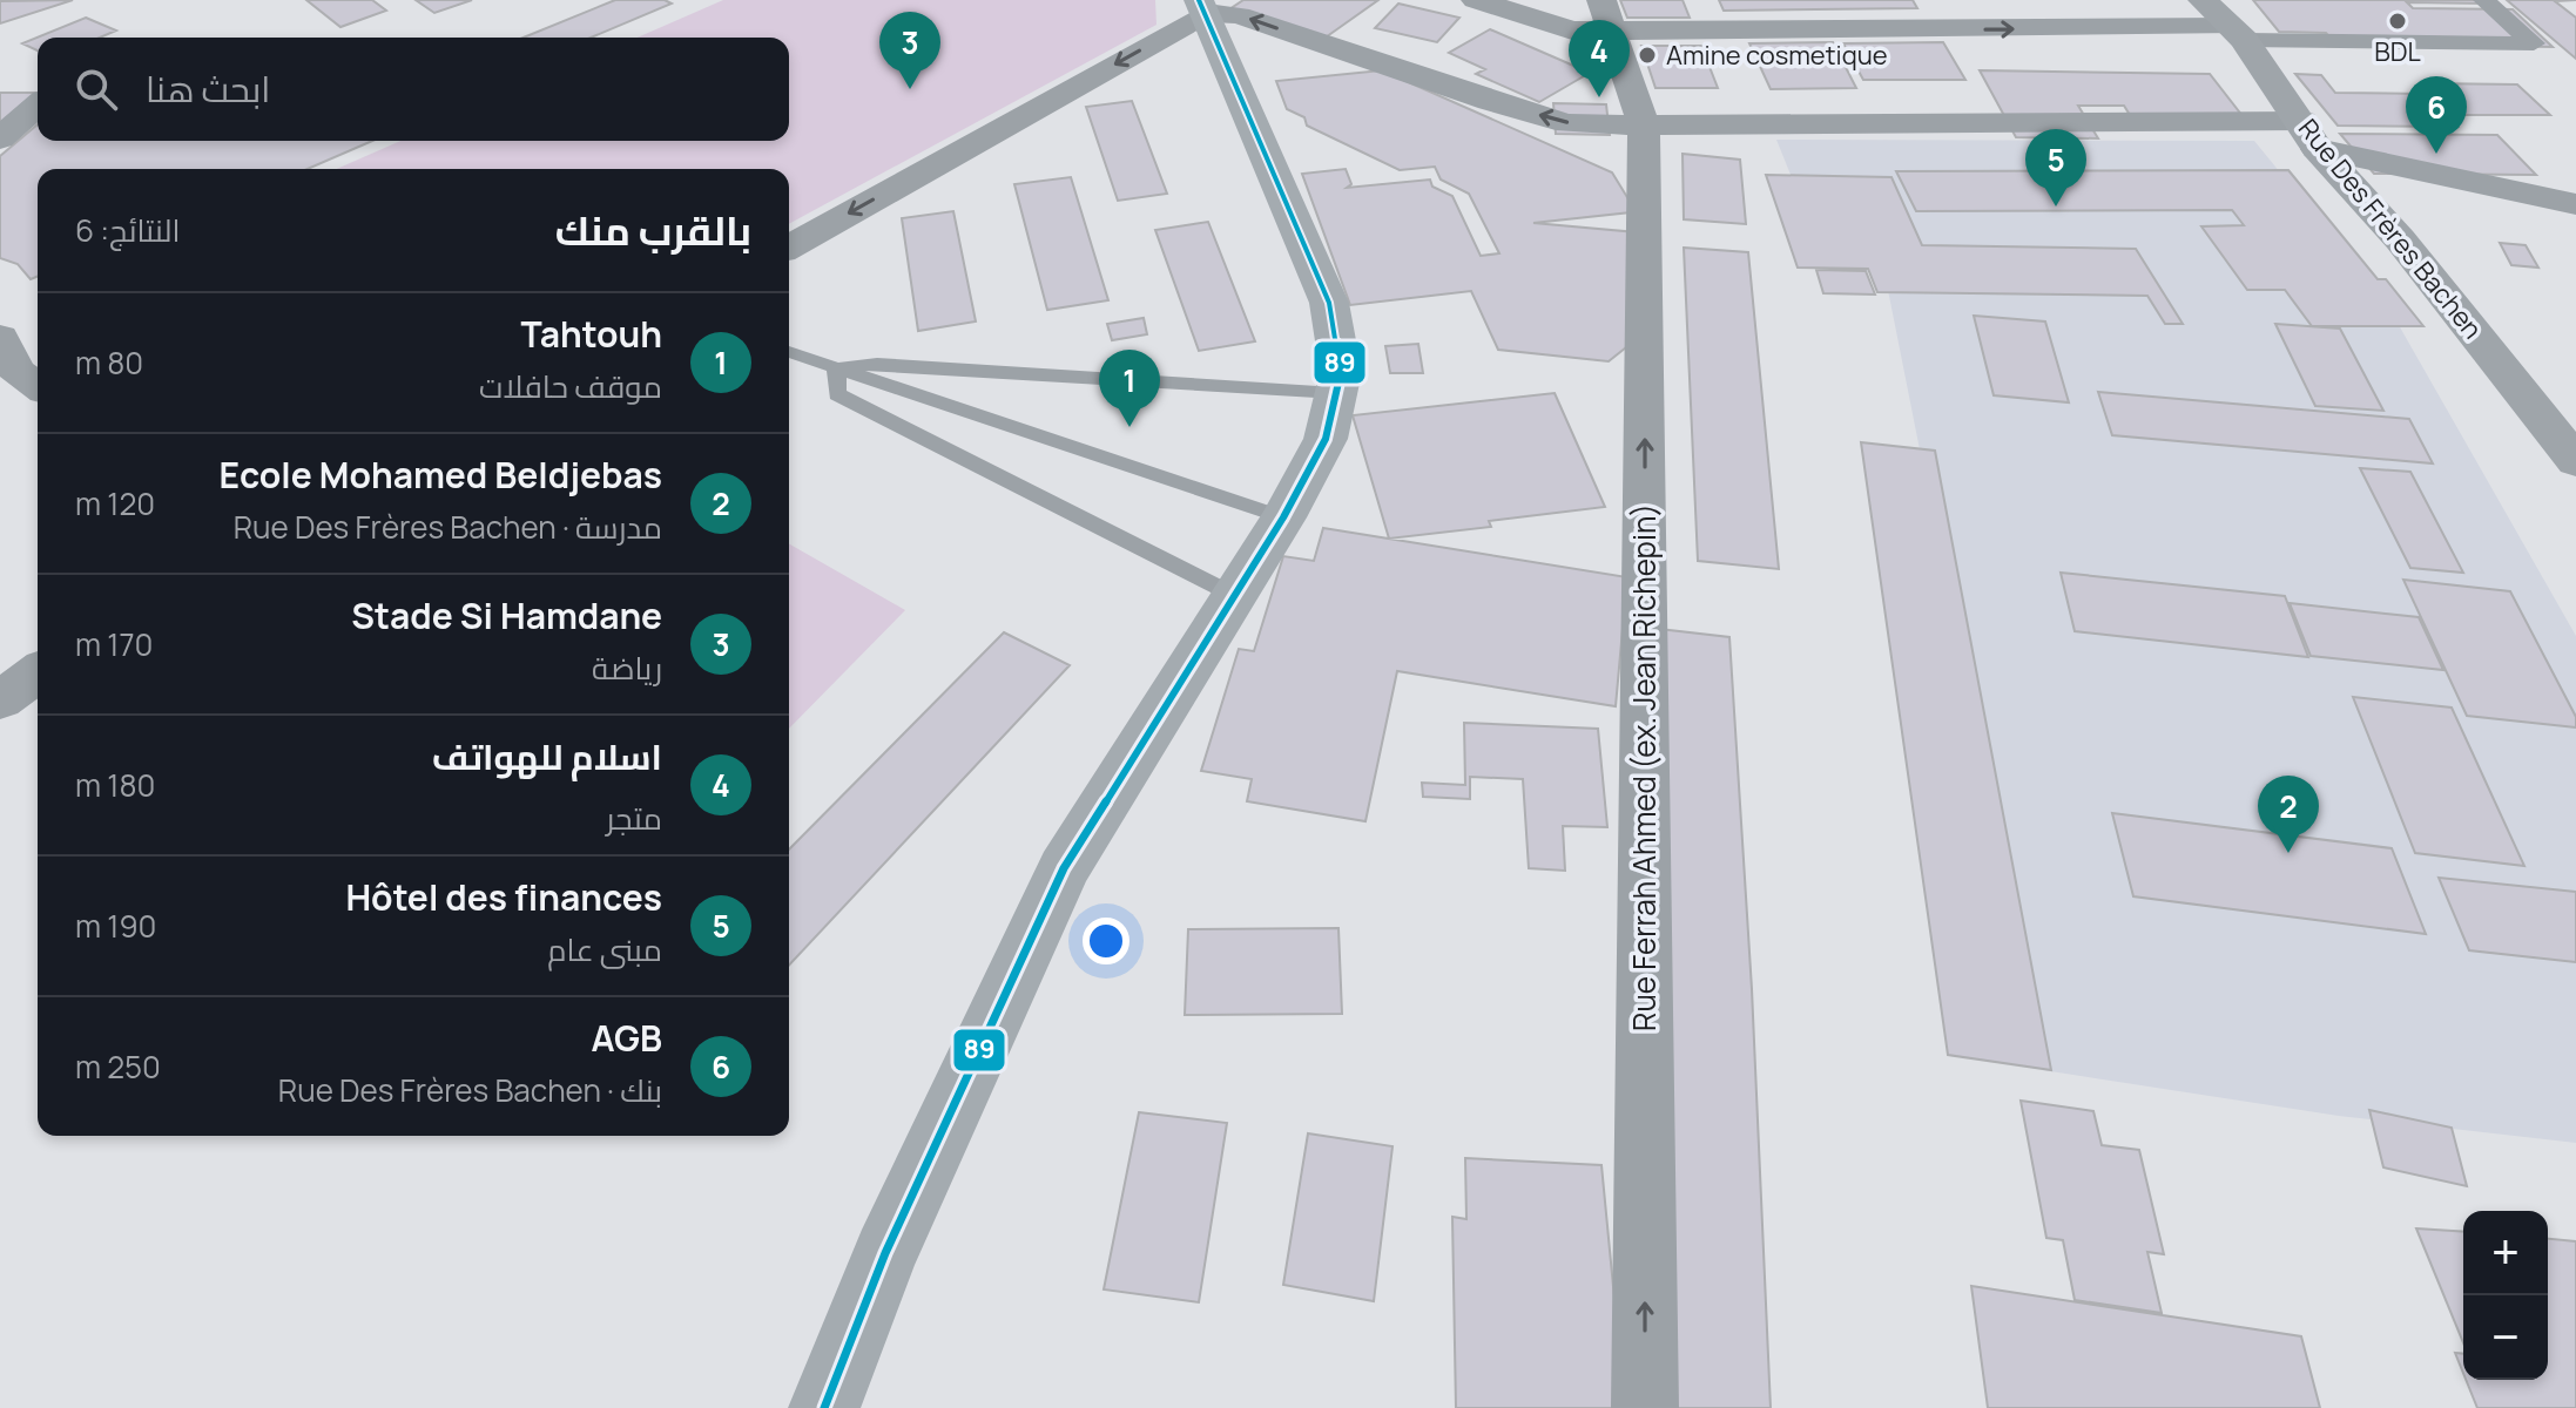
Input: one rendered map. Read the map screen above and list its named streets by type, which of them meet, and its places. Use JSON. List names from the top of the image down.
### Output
{
  "streets": {
    "main road": ["Rue Des Frères Bachen"],
    "street": ["Rue Ferrah Ahmed (ex. Jean Richepin)"]
  },
  "one_way": ["Rue Ferrah Ahmed (ex. Jean Richepin)"],
  "places": ["BDL", "Amine cosmetique"],
  "lines": ["transit line 89"],
  "page": {
    "pins": [
      "3",
      "4",
      "6",
      "5",
      "1",
      "2"
    ],
    "search": "ابحث هنا",
    "heading": ["بالقرب منك", "النتائج: 6"],
    "list": [
      {
        "mark": "1",
        "name": "Tahtouh",
        "note": "موقف حافلات",
        "value": "80 m"
      },
      {
        "mark": "2",
        "name": "Ecole Mohamed Beldjebas",
        "note": "مدرسة · Rue Des Frères Bachen",
        "value": "120 m"
      },
      {
        "mark": "3",
        "name": "Stade Si Hamdane",
        "note": "رياضة",
        "value": "170 m"
      },
      {
        "mark": "4",
        "name": "اسلام للهواتف",
        "note": "متجر",
        "value": "180 m"
      },
      {
        "mark": "5",
        "name": "Hôtel des finances",
        "note": "مبنى عام",
        "value": "190 m"
      },
      {
        "mark": "6",
        "name": "AGB",
        "note": "بنك · Rue Des Frères Bachen",
        "value": "250 m"
      }
    ],
    "map_buttons": ["+", "−"]
  }
}
